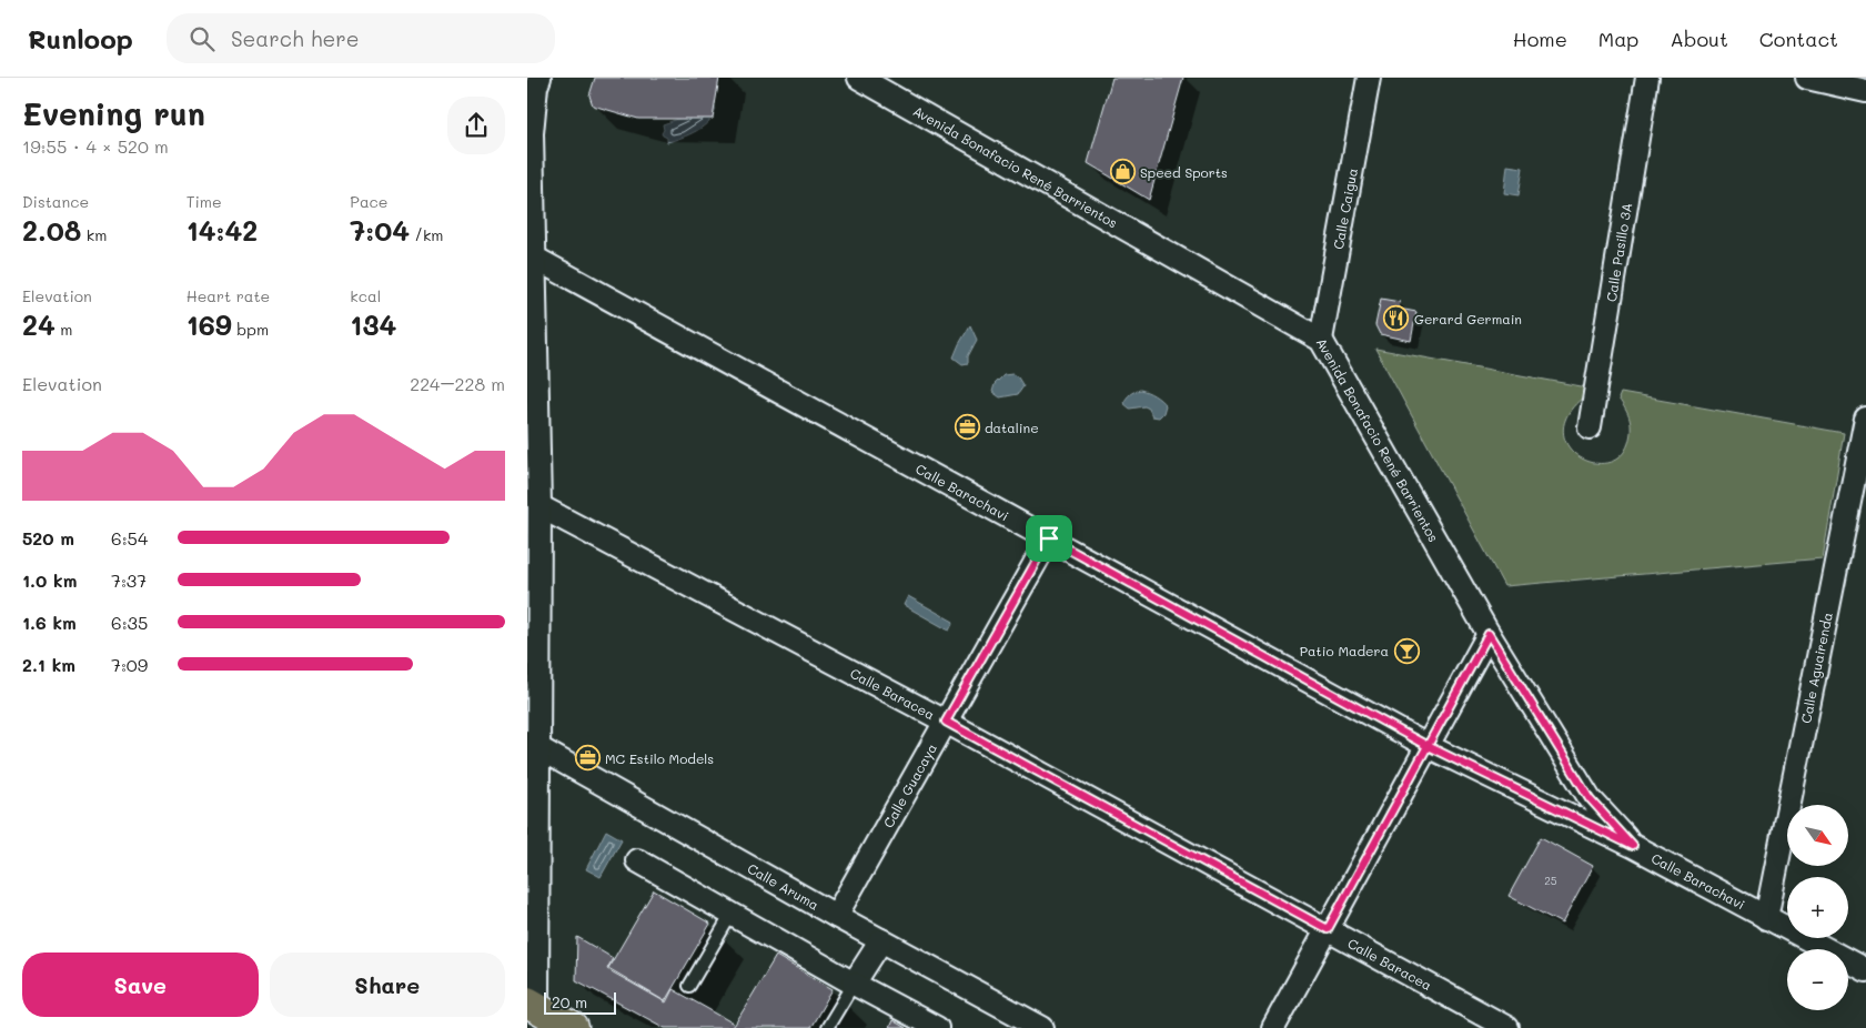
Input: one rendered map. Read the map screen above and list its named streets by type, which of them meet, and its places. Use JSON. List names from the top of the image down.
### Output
{
  "streets": {
    "street": [
      "Avenida Bonafacio René Barrientos",
      "Calle Caigua",
      "Calle Pasillo 3A",
      "Calle Barachavi",
      "Calle Aguairenda",
      "Calle Baracea",
      "Calle Guacaya",
      "Calle Aruma"
    ]
  },
  "crossings": [
    ["Avenida Bonafacio René Barrientos", "Calle Caigua"],
    ["Avenida Bonafacio René Barrientos", "Calle Barachavi"],
    ["Calle Barachavi", "Calle Aguairenda"],
    ["Calle Barachavi", "Calle Guacaya"],
    ["Calle Baracea", "Calle Guacaya"],
    ["Calle Guacaya", "Calle Aruma"]
  ],
  "places": {
    "shop": ["Speed Sports"],
    "restaurant": ["Gerard Germain"],
    "office": ["dataline", "MC Estilo Models"],
    "bar": ["Patio Madera"]
  },
  "house_numbers": ["25"],
  "scale_bar": "20 m",
  "north": "bottom right",
  "page": {
    "header": "Runloop",
    "search": "Search here",
    "nav": [
      "Home",
      "Map",
      "About",
      "Contact"
    ],
    "heading": ["Evening run", "19:55 · 4 × 520 m"],
    "stats": [
      ["Distance", "2.08 km"],
      ["Time", "14:42"],
      ["Pace", "7:04 /km"],
      ["Elevation", "24 m"],
      ["Heart rate", "169 bpm"],
      ["kcal", "134"]
    ],
    "chart": ["Elevation", "224–228 m"],
    "list": [
      {
        "name": "520 m",
        "note": "6:54"
      },
      {
        "name": "1.0 km",
        "note": "7:37"
      },
      {
        "name": "1.6 km",
        "note": "6:35"
      },
      {
        "name": "2.1 km",
        "note": "7:09"
      }
    ],
    "map_buttons": ["+", "−"],
    "buttons": ["Save", "Share"],
    "scale": "20 m"
  }
}
